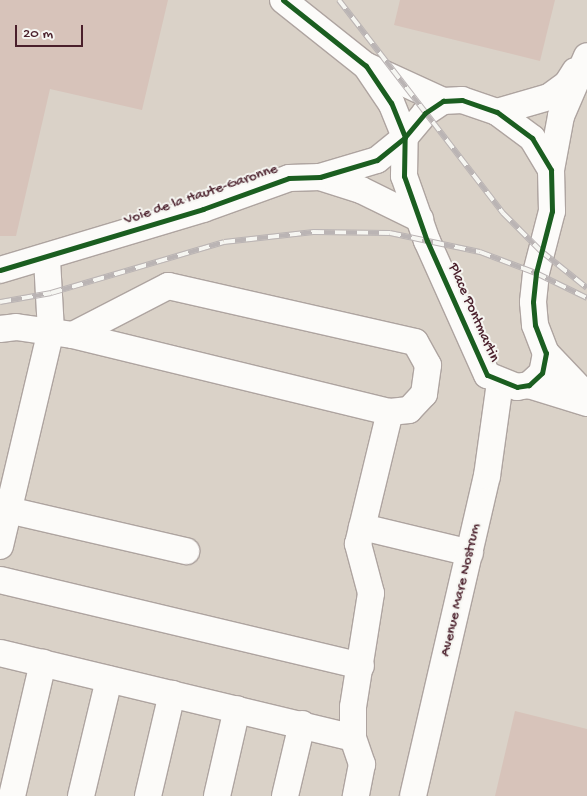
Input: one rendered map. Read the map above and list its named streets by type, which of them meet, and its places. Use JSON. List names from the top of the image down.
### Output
{
  "streets": {
    "street": ["Voie de la Haute-Garonne", "Place Pontmartin", "Avenue Mare Nostrum"]
  },
  "crossings": [
    ["Voie de la Haute-Garonne", "Place Pontmartin"],
    ["Place Pontmartin", "Avenue Mare Nostrum"]
  ],
  "scale_bar": "20 m"
}
